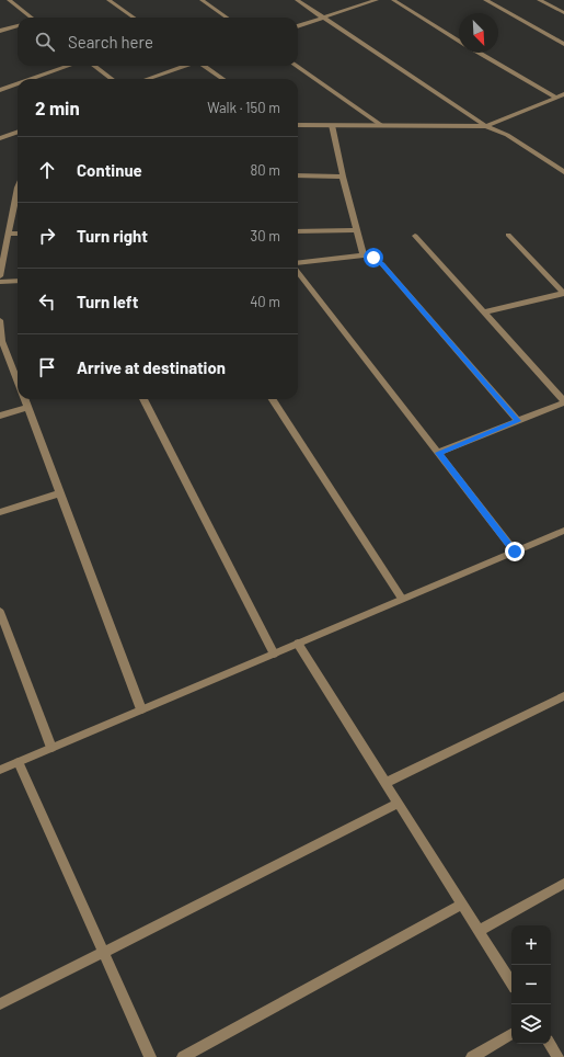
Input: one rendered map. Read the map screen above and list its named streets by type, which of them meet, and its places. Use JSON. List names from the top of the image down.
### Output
{
  "north": "bottom right",
  "page": {
    "search": "Search here",
    "heading": ["2 min", "Walk · 150 m"],
    "list": [
      ["Continue", "80 m"],
      ["Turn right", "30 m"],
      ["Turn left", "40 m"],
      "Arrive at destination"
    ],
    "map_buttons": ["+", "−"]
  }
}
